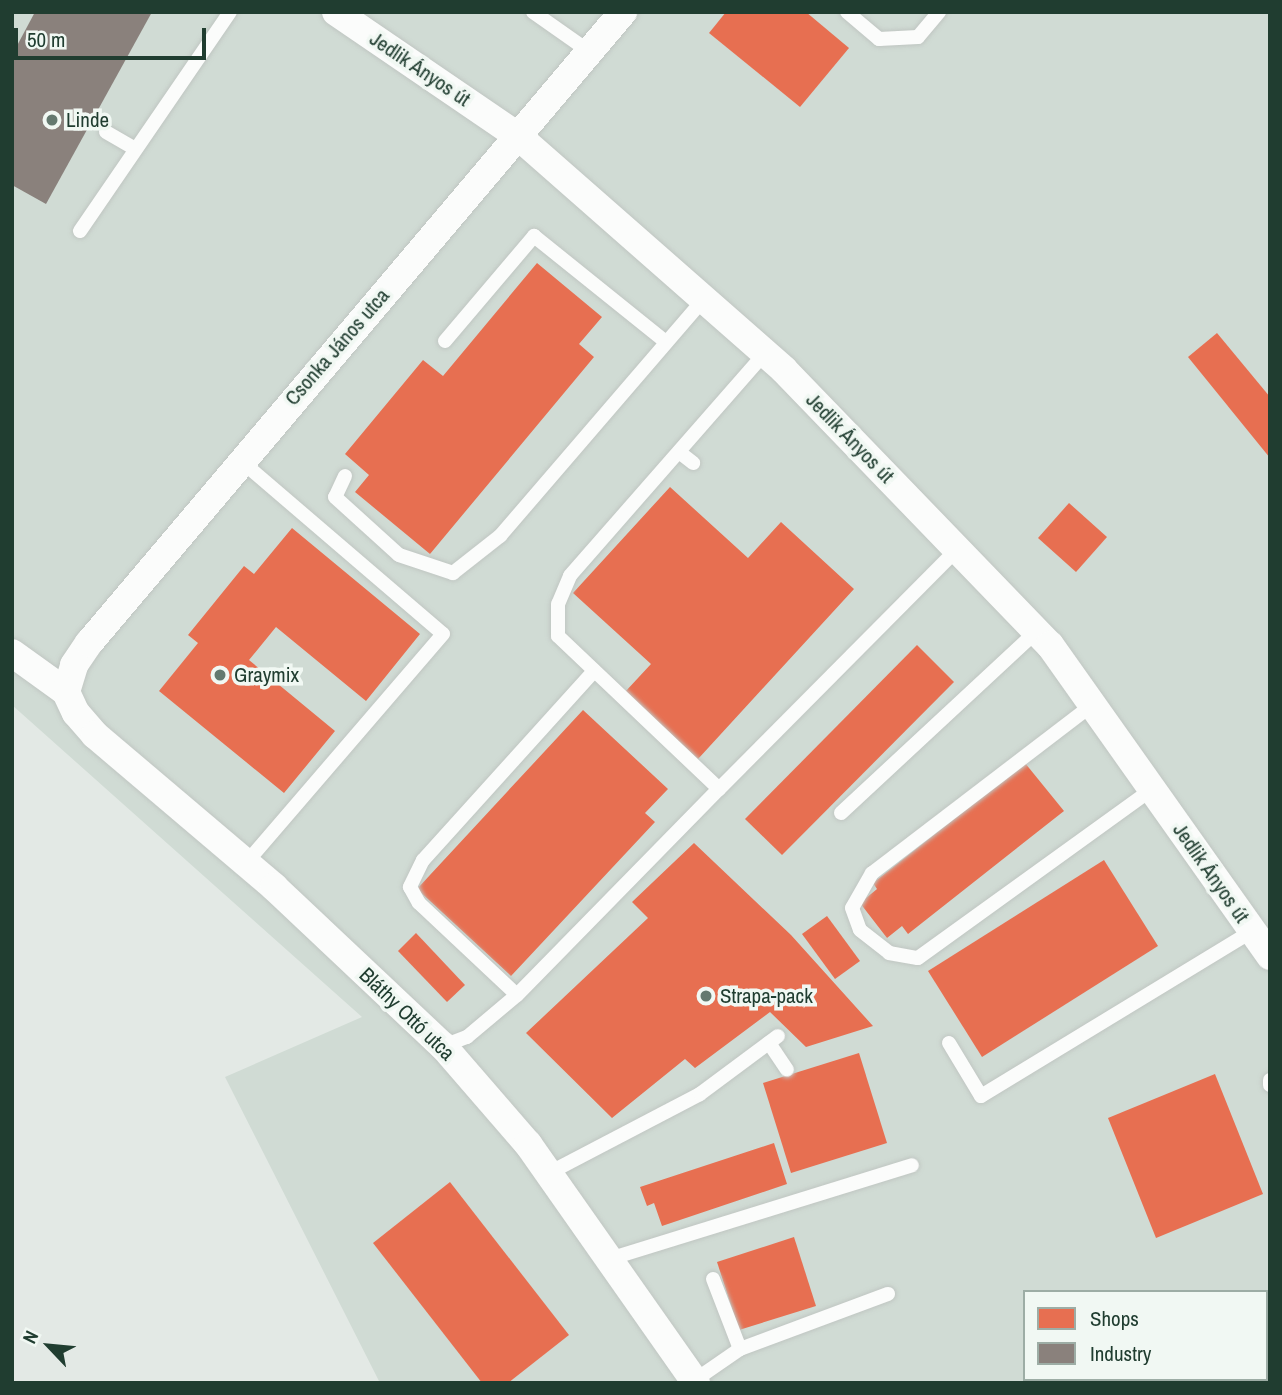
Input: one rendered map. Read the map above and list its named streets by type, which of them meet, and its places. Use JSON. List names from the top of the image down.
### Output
{
  "streets": {
    "street": ["Jedlik Ányos út", "Csonka János utca", "Bláthy Ottó utca"]
  },
  "crossings": [
    ["Jedlik Ányos út", "Csonka János utca"],
    ["Csonka János utca", "Bláthy Ottó utca"]
  ],
  "places": ["Linde", "Graymix", "Strapa-pack"],
  "legend": ["Shops", "Industry"],
  "scale_bar": "50 m",
  "north": "top left"
}
